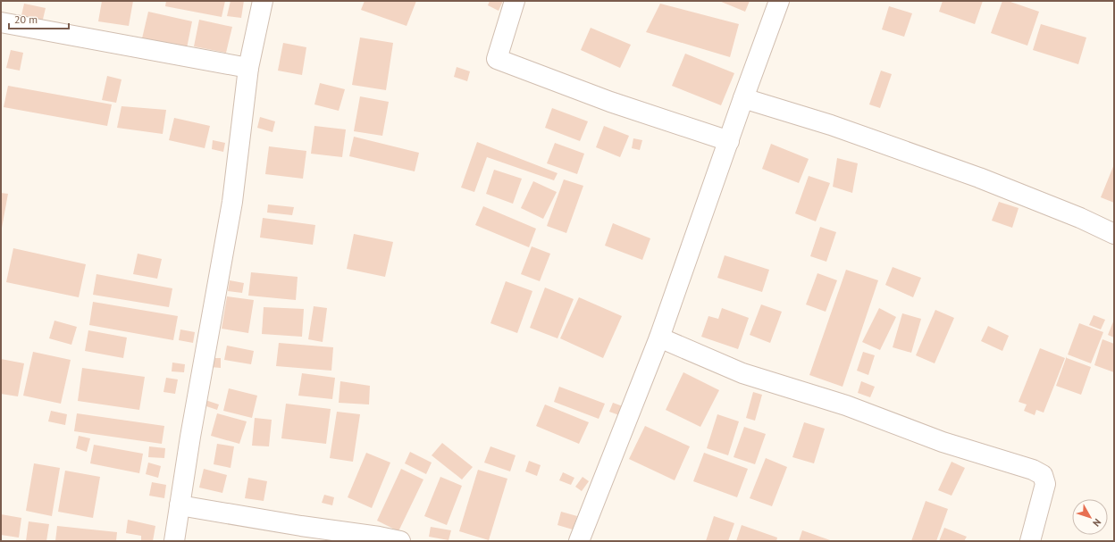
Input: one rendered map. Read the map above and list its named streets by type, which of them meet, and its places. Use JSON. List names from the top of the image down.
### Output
{
  "scale_bar": "20 m",
  "north": "bottom right"
}
